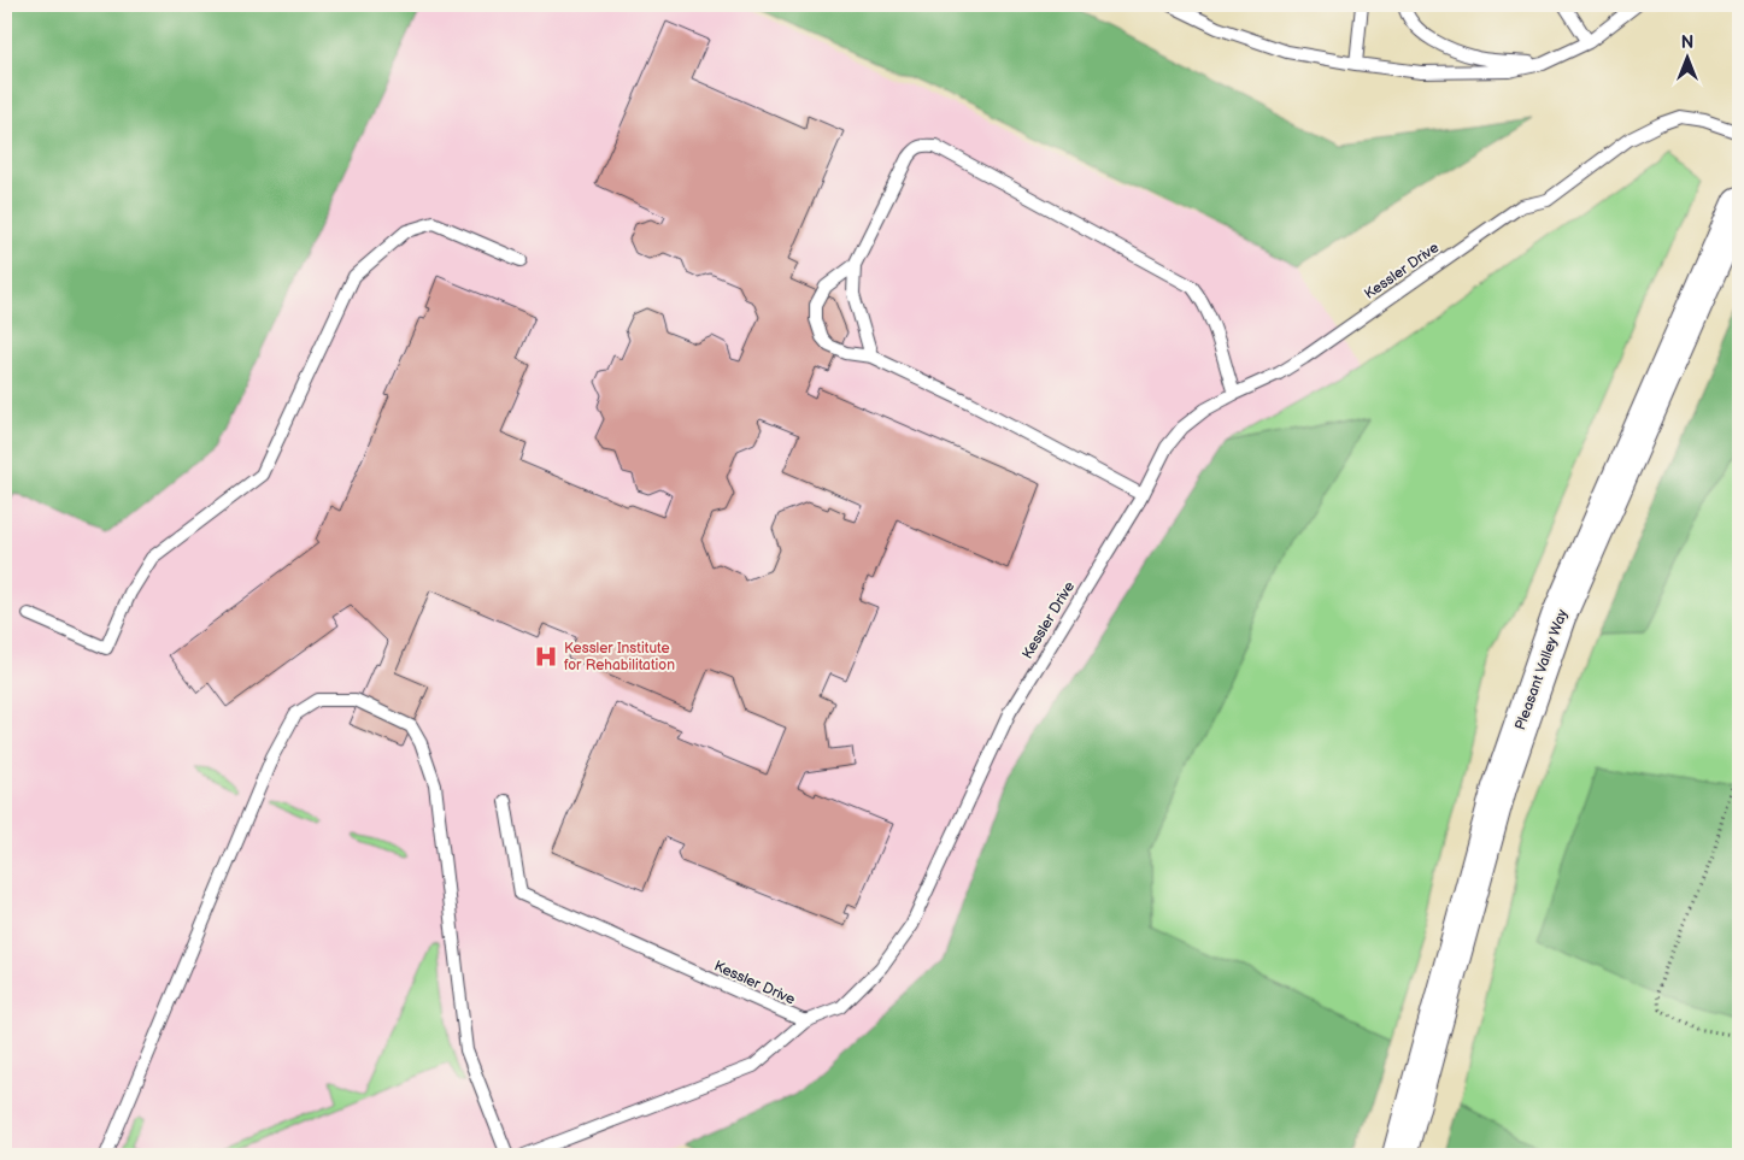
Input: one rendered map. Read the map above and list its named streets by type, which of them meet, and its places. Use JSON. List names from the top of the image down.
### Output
{
  "streets": {
    "main road": ["Pleasant Valley Way"],
    "lane": ["Kessler Drive"]
  },
  "places": {
    "hospital": ["Kessler Institute for Rehabilitation"]
  },
  "north": "top"
}
